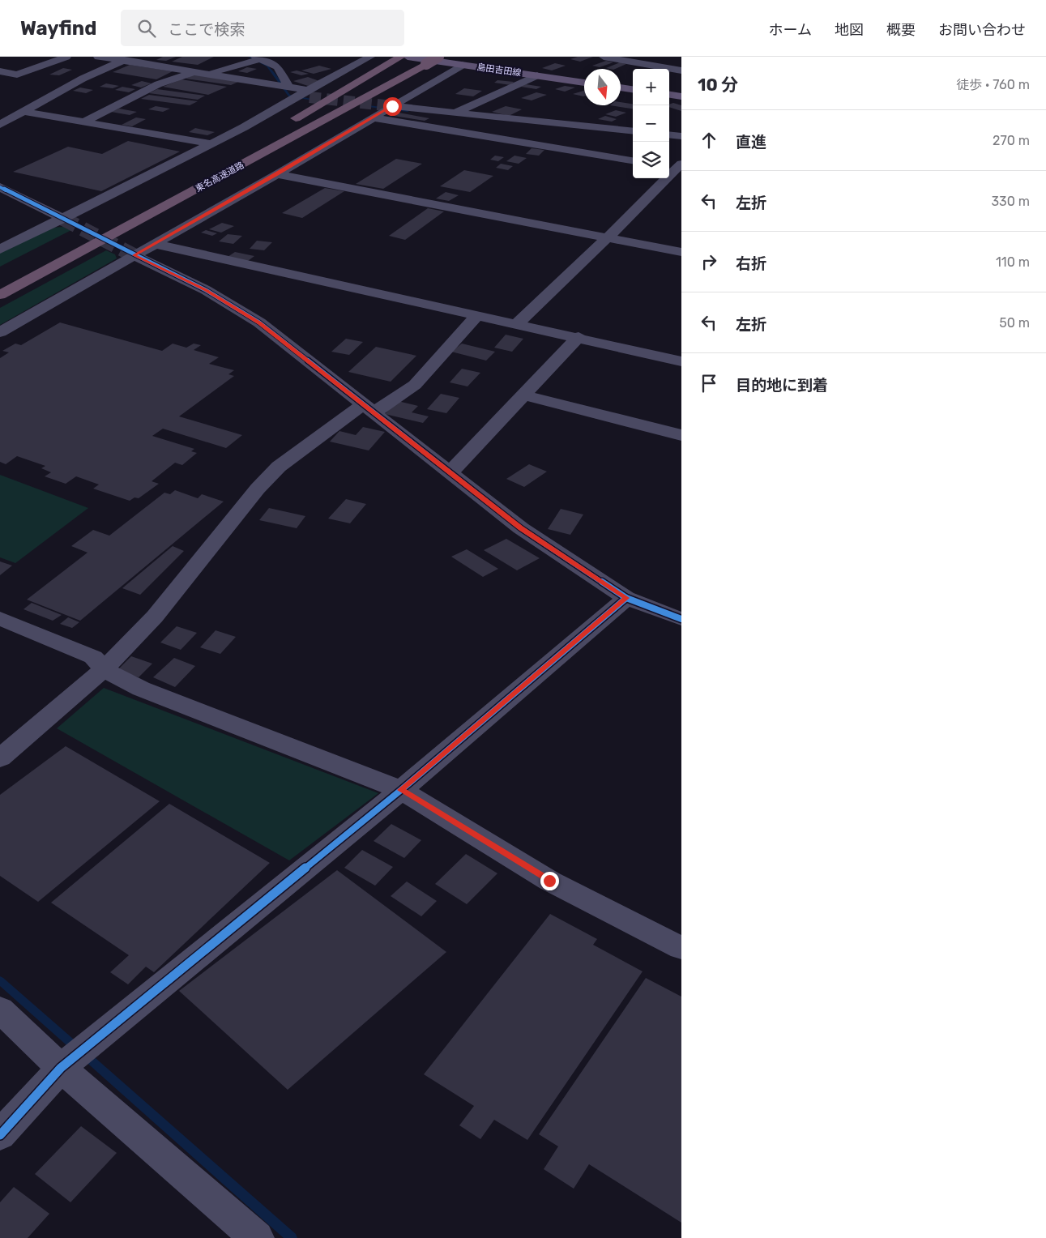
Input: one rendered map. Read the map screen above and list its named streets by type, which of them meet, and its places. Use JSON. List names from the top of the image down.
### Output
{
  "streets": {
    "highway": ["東名高速道路"],
    "main road": ["島田吉田線"]
  },
  "crossings": [
    ["島田吉田線", "東名高速道路"]
  ],
  "north": "bottom",
  "page": {
    "header": "Wayfind",
    "search": "ここで検索",
    "nav": [
      "ホーム",
      "地図",
      "概要",
      "お問い合わせ"
    ],
    "heading": ["10 分", "徒歩 · 760 m"],
    "map_buttons": ["+", "−"],
    "list": [
      ["直進", "270 m"],
      ["左折", "330 m"],
      ["右折", "110 m"],
      ["左折", "50 m"],
      "目的地に到着"
    ]
  }
}
